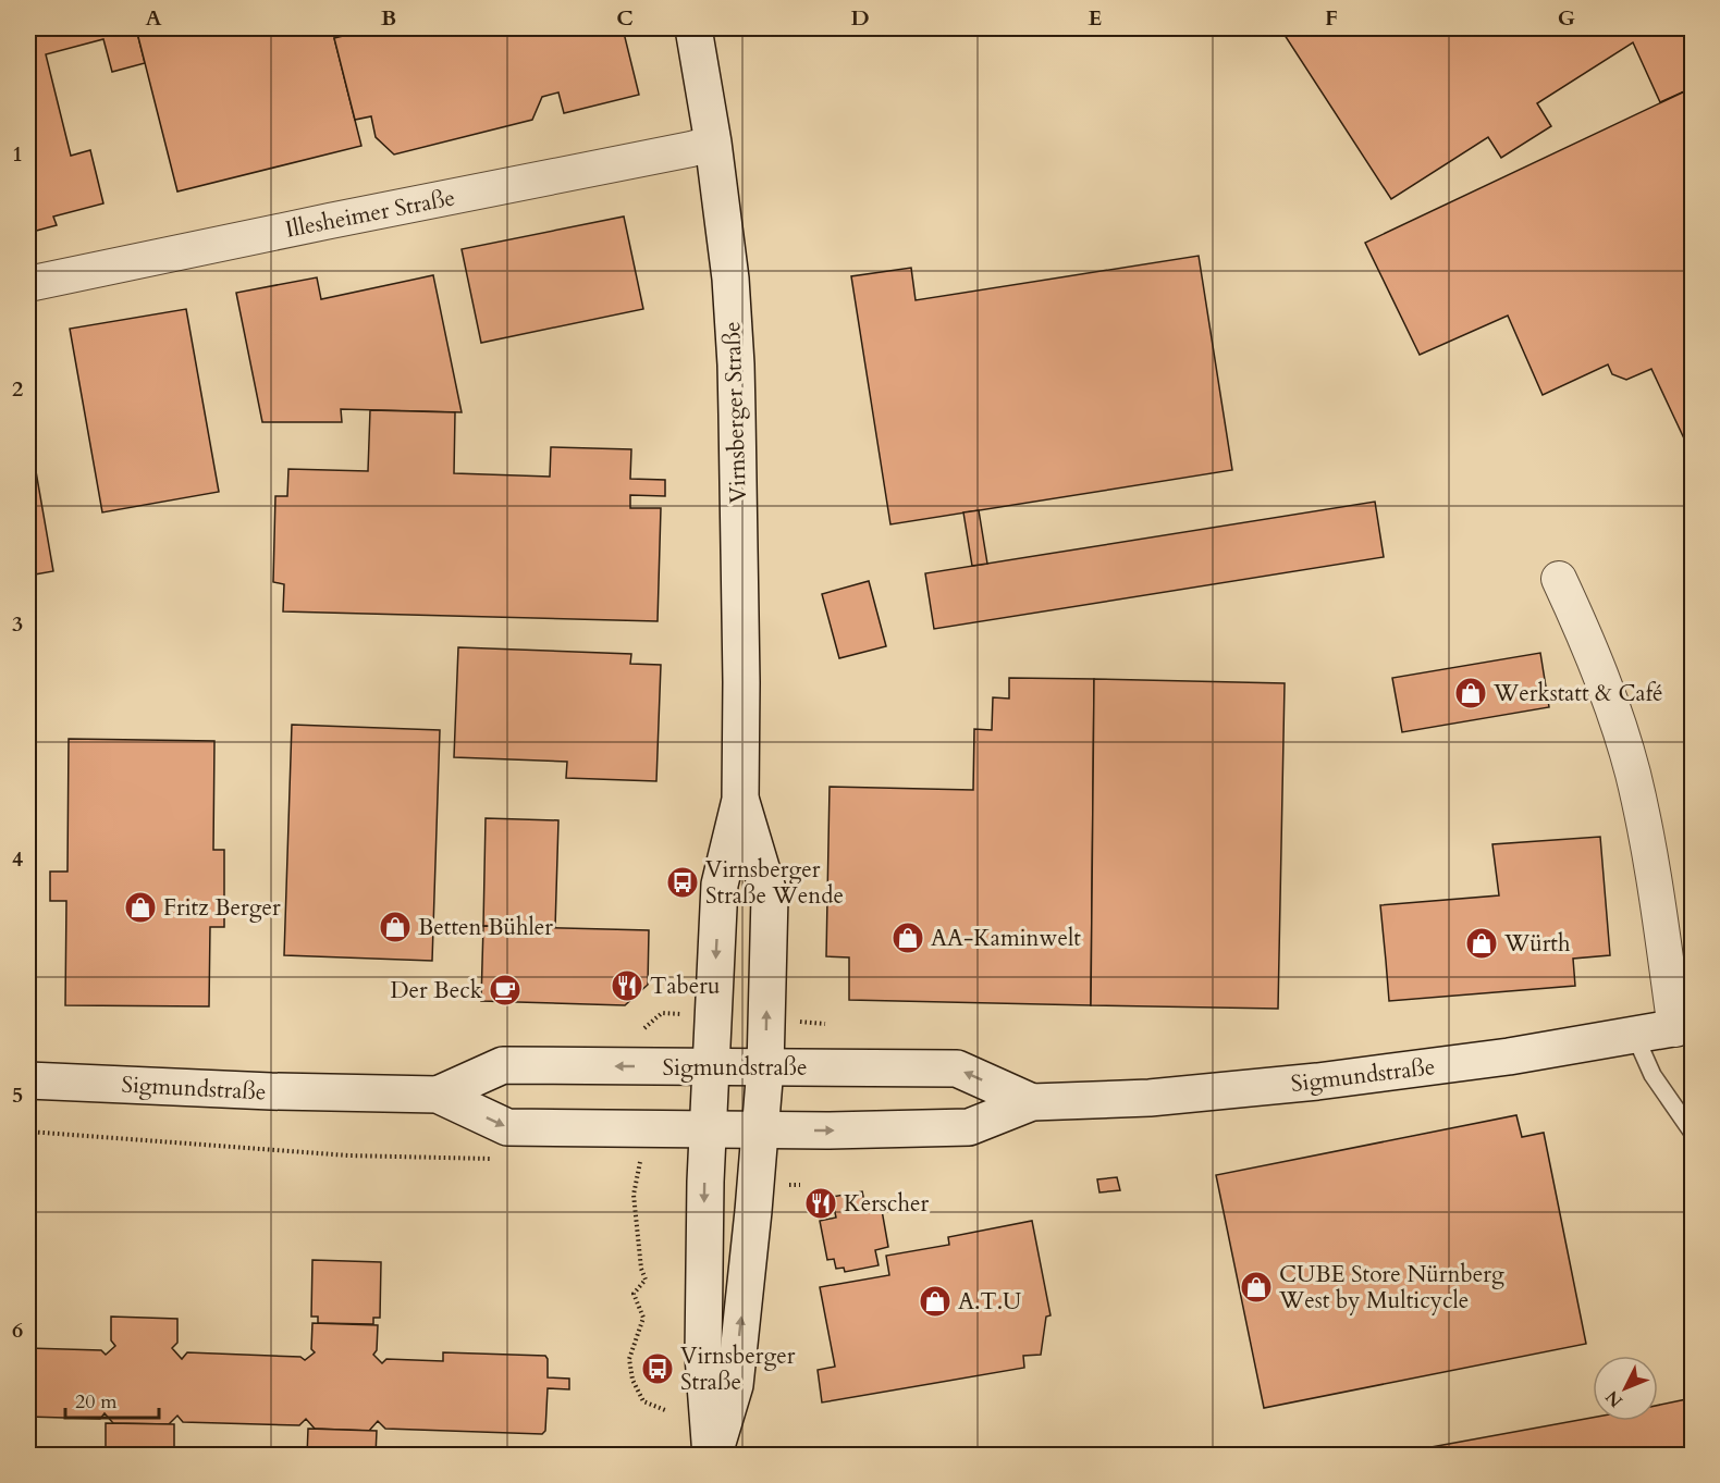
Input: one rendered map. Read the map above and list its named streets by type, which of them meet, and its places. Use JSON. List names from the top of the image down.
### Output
{
  "streets": {
    "main road": ["Virnsberger Straße", "Sigmundstraße"],
    "street": ["Illesheimer Straße"]
  },
  "crossings": [
    ["Illesheimer Straße", "Virnsberger Straße"],
    ["Virnsberger Straße", "Sigmundstraße"]
  ],
  "places": {
    "shop": [
      "Werkstatt & Café",
      "Fritz Berger",
      "Betten Bühler",
      "AA-Kaminwelt",
      "Würth",
      "CUBE Store Nürnberg West by Multicycle",
      "A.T.U"
    ],
    "bus stop": ["Virnsberger Straße Wende", "Virnsberger Straße"],
    "restaurant": ["Taberu", "Kerscher"],
    "cafe": ["Der Beck"]
  },
  "scale_bar": "20 m",
  "north": "bottom left",
  "grid": {
    "columns": [
      "A",
      "B",
      "C",
      "D",
      "E",
      "F",
      "G"
    ],
    "rows": [
      "1",
      "2",
      "3",
      "4",
      "5",
      "6"
    ]
  }
}
